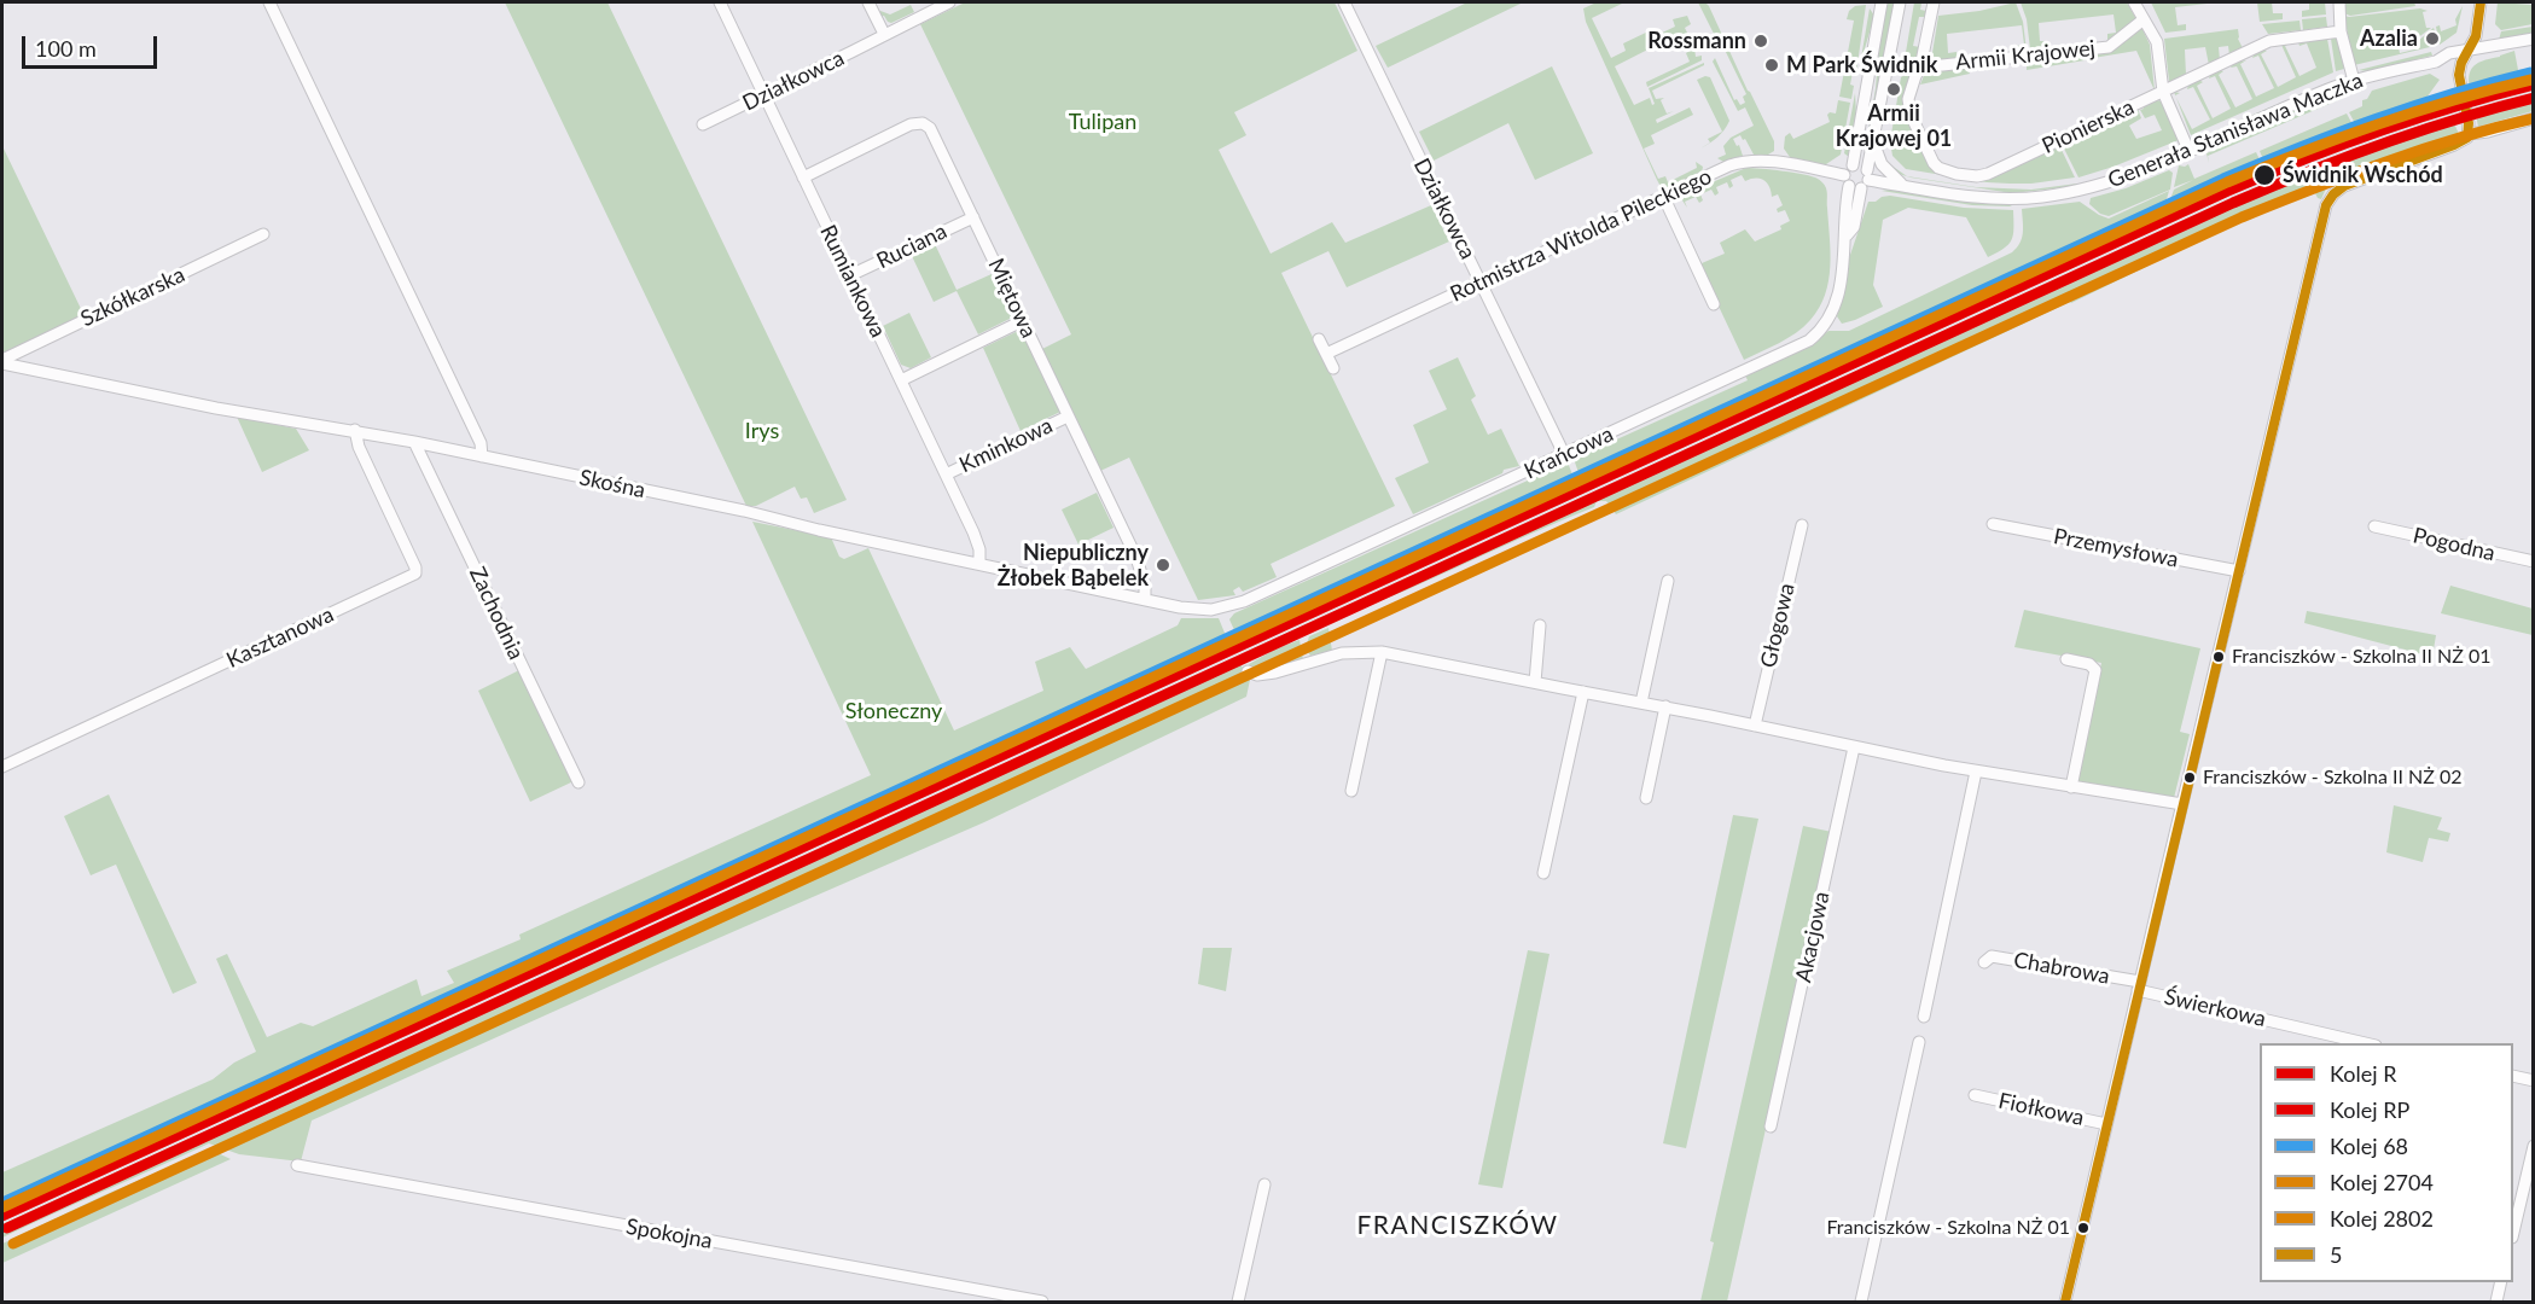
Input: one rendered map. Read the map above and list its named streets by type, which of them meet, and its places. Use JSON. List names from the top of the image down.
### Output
{
  "streets": {
    "street": [
      "Armii Krajowej",
      "Działkowca",
      "Pionierska",
      "Generała Stanisława Maczka",
      "Rotmistrza Witolda Pileckiego",
      "Ruciana",
      "Rumiankowa",
      "Szkółkarska",
      "Miętowa",
      "Kminkowa",
      "Krańcowa",
      "Skośna",
      "Pogodna",
      "Przemysłowa",
      "Zachodnia",
      "Głogowa",
      "Kasztanowa",
      "Akacjowa",
      "Chabrowa",
      "Świerkowa",
      "Fiołkowa",
      "Spokojna"
    ]
  },
  "crossings": [
    ["Armii Krajowej", "Pionierska"],
    ["Działkowca", "Rotmistrza Witolda Pileckiego"],
    ["Działkowca", "Rumiankowa"],
    ["Działkowca", "Krańcowa"],
    ["Generała Stanisława Maczka", "Rotmistrza Witolda Pileckiego"],
    ["Generała Stanisława Maczka", "Krańcowa"],
    ["Rotmistrza Witolda Pileckiego", "Krańcowa"],
    ["Ruciana", "Rumiankowa"],
    ["Ruciana", "Miętowa"],
    ["Rumiankowa", "Miętowa"],
    ["Rumiankowa", "Kminkowa"],
    ["Rumiankowa", "Skośna"],
    ["Szkółkarska", "Skośna"],
    ["Miętowa", "Kminkowa"],
    ["Miętowa", "Skośna"],
    ["Krańcowa", "Skośna"],
    ["Skośna", "Zachodnia"],
    ["Skośna", "Kasztanowa"],
    ["Chabrowa", "Świerkowa"]
  ],
  "districts": ["FRANCISZKÓW"],
  "parks": ["Tulipan", "Irys", "Słoneczny"],
  "places": [
    "Azalia",
    "Rossmann",
    "M Park Świdnik",
    "Armii Krajowej 01",
    "Świdnik Wschód",
    "Niepubliczny Żłobek Bąbelek",
    "Franciszków - Szkolna II NŻ 01",
    "Franciszków - Szkolna II NŻ 02",
    "Franciszków - Szkolna NŻ 01"
  ],
  "lines": [
    "transit line 5",
    "rail line 68",
    "rail line 2704",
    "rail line R",
    "rail line RP",
    "rail line 2802"
  ],
  "legend": [
    "Kolej R",
    "Kolej RP",
    "Kolej 68",
    "Kolej 2704",
    "Kolej 2802",
    "5"
  ],
  "scale_bar": "100 m"
}
